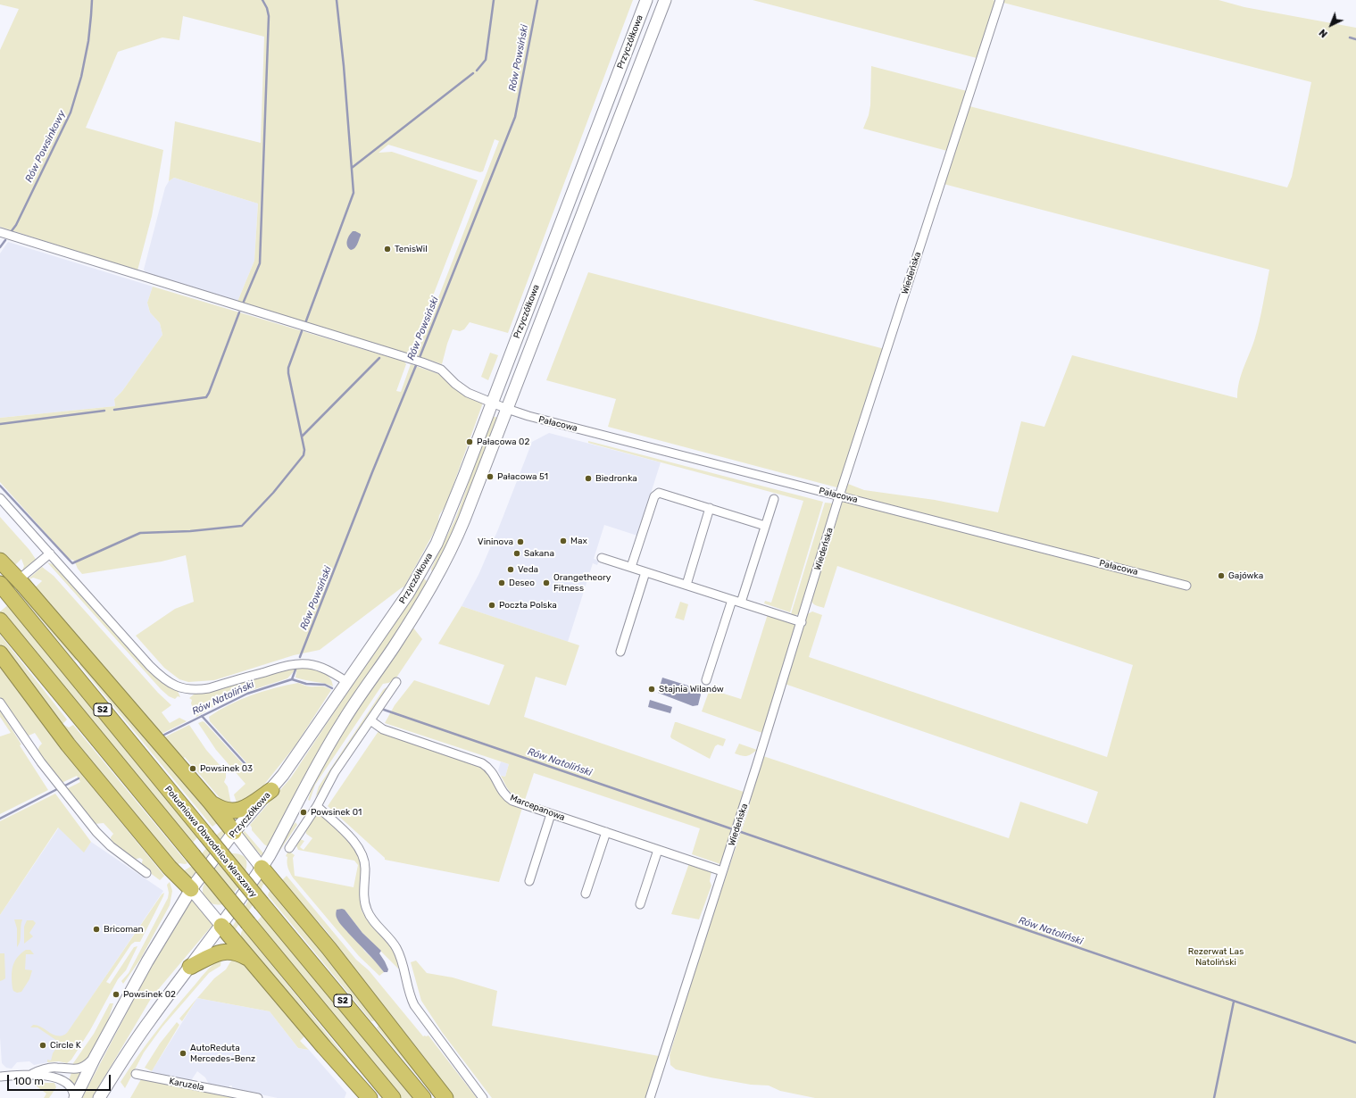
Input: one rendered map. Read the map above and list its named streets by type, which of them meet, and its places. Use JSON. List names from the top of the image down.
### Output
{
  "streets": {
    "highway": ["S2", "Południowa Obwodnica Warszawy"],
    "main road": ["Przyczółkowa"],
    "street": [
      "Wiedeńska",
      "Pałacowa",
      "Marcepanowa",
      "Karuzela"
    ]
  },
  "crossings": [
    ["Przyczółkowa", "Pałacowa"],
    ["Wiedeńska", "Pałacowa"],
    ["Wiedeńska", "Marcepanowa"]
  ],
  "water": ["Rów Powsiński", "Rów Powsinkowy", "Rów Natoliński"],
  "parks": ["Rezerwat Las Natoliński"],
  "places": [
    "TenisWil",
    "Pałacowa 02",
    "Pałacowa 51",
    "Biedronka",
    "Max",
    "Vininova",
    "Sakana",
    "Veda",
    "Gajówka",
    "Deseo",
    "Orangetheory Fitness",
    "Poczta Polska",
    "Stajnia Wilanów",
    "Powsinek 03",
    "Powsinek 01",
    "Bricoman",
    "Powsinek 02",
    "Circle K",
    "AutoReduta Mercedes-Benz"
  ],
  "scale_bar": "100 m",
  "north": "bottom left"
}
